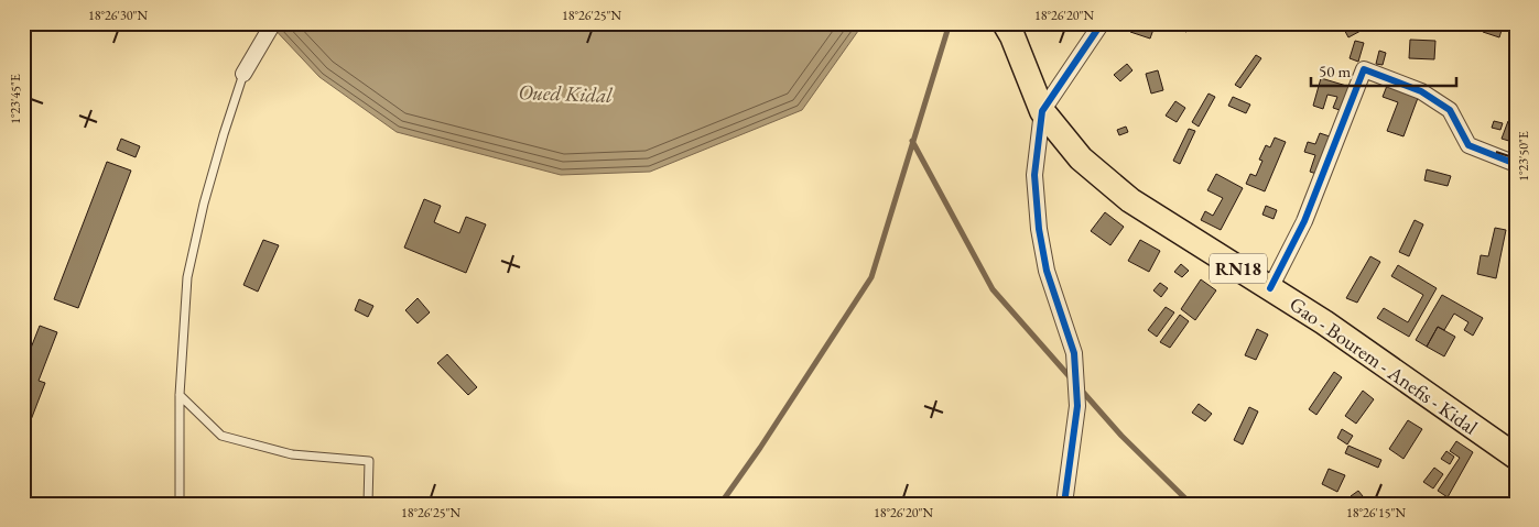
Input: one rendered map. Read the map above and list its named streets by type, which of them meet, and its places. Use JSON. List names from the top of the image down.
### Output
{
  "streets": {
    "main road": ["RN18", "Gao - Bourem - Anefis - Kidal"]
  },
  "water": ["Oued Kidal"],
  "scale_bar": "50 m",
  "coordinates": [
    "18°26'30\"N",
    "18°26'25\"N",
    "18°26'20\"N",
    "1°23'45\"E",
    "1°23'50\"E",
    "18°26'15\"N"
  ]
}
